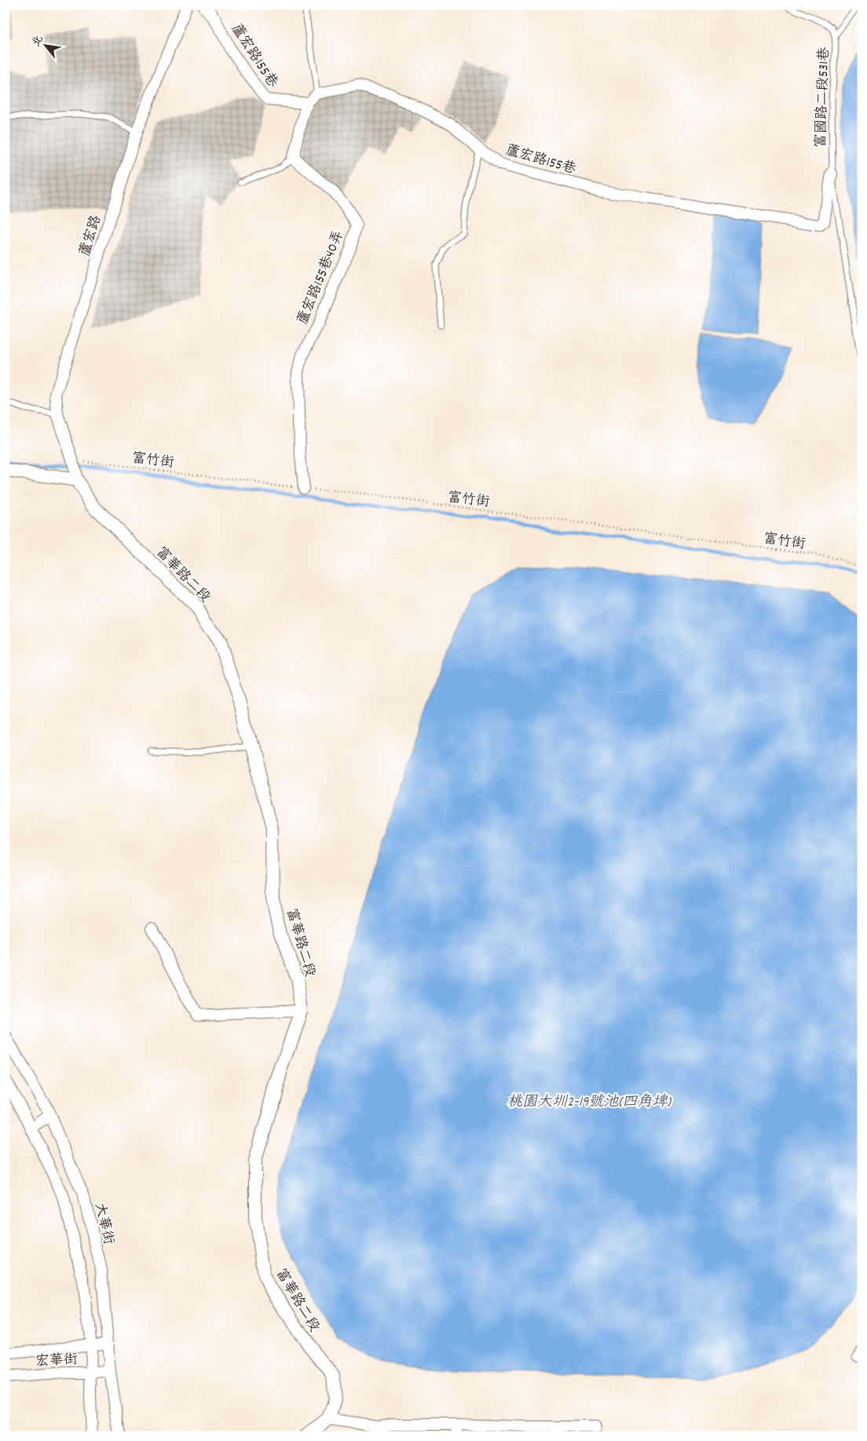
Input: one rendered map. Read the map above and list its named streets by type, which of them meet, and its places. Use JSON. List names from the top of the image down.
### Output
{
  "streets": {
    "street": [
      "蘆宏路155巷",
      "蘆宏路",
      "蘆宏路155巷40弄",
      "富華路二段",
      "大華街",
      "宏華街"
    ],
    "lane": ["富國路二段531巷"],
    "path": ["富竹街"]
  },
  "crossings": [
    ["蘆宏路155巷", "富國路二段531巷"],
    ["蘆宏路", "富竹街"],
    ["蘆宏路", "富華路二段"],
    ["蘆宏路155巷40弄", "富竹街"],
    ["富竹街", "富華路二段"],
    ["大華街", "宏華街"]
  ],
  "water": ["桃園大圳2-19號池(四角埤)"],
  "north": "top left"
}
